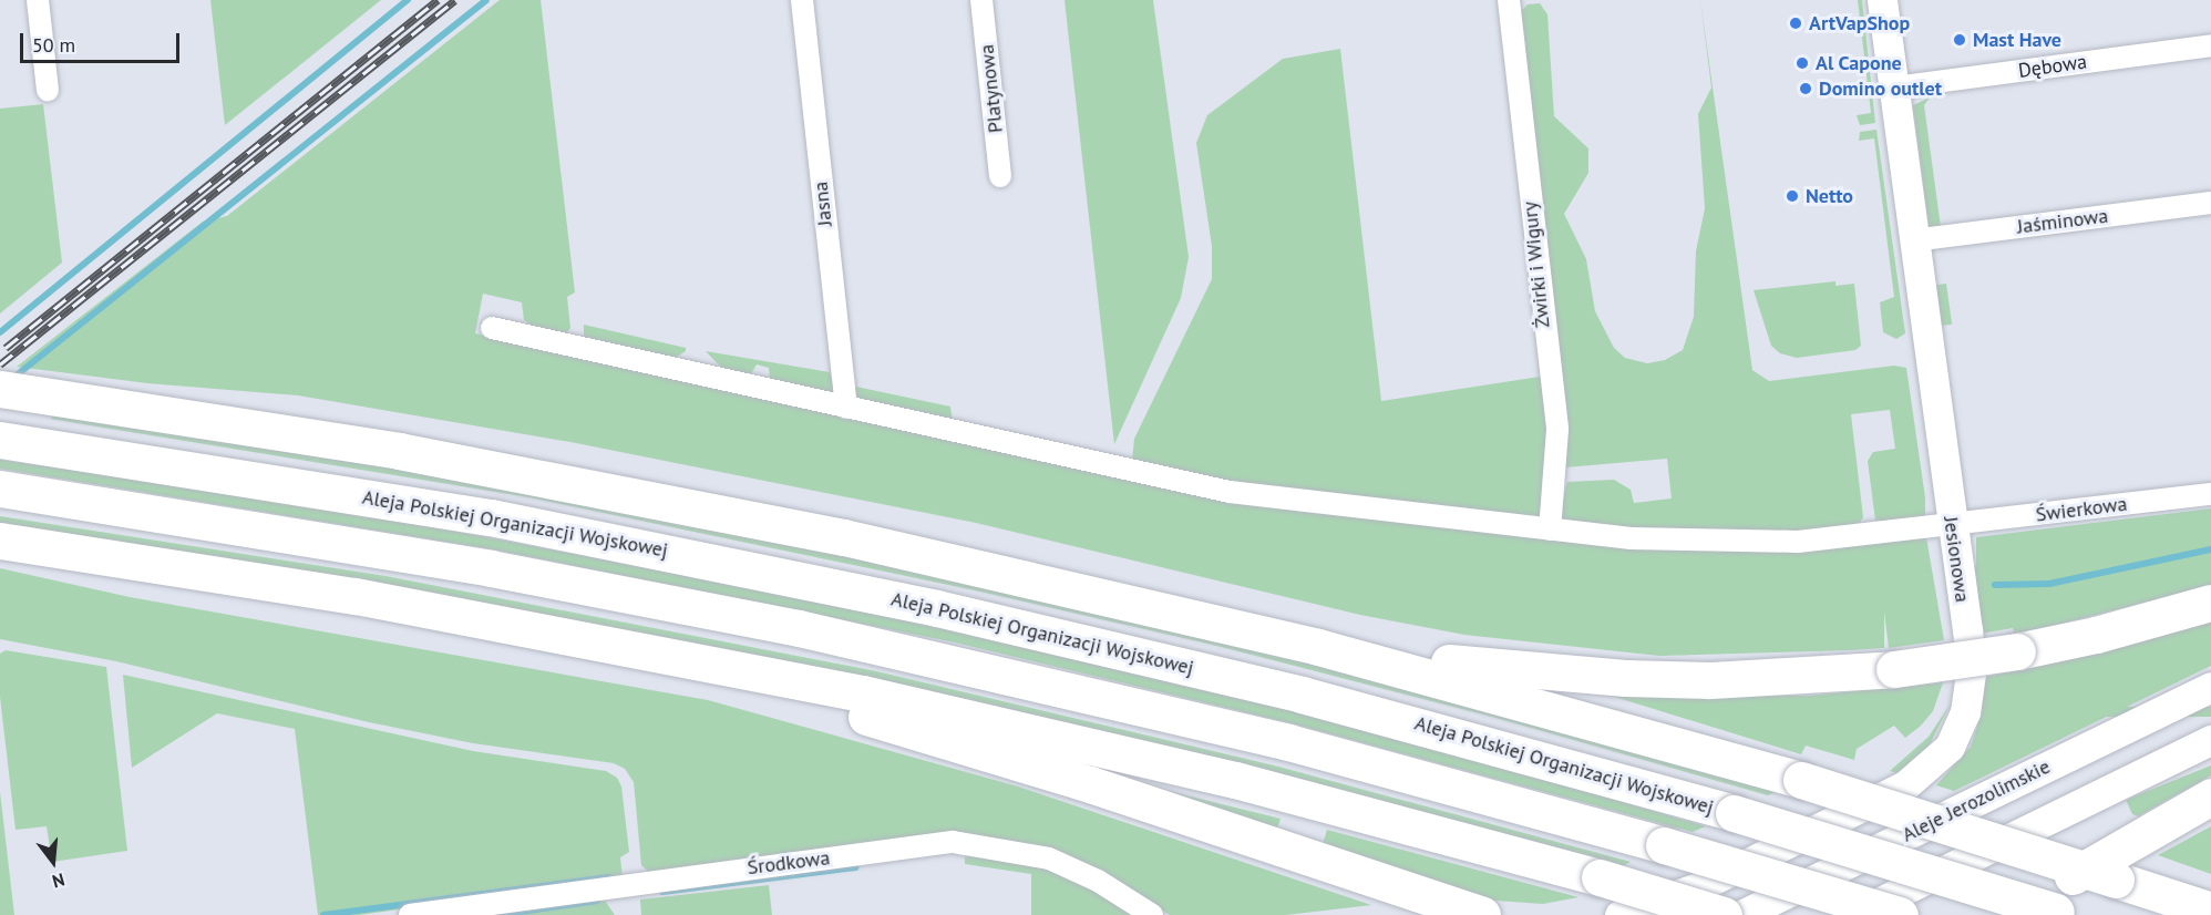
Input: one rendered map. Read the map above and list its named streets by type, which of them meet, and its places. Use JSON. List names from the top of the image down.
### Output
{
  "streets": {
    "highway": ["Aleja Polskiej Organizacji Wojskowej"],
    "street": [
      "Dębowa",
      "Platynowa",
      "Jasna",
      "Jaśminowa",
      "Żwirki i Wigury",
      "Świerkowa",
      "Jesionowa",
      "Aleje Jerozolimskie",
      "Środkowa"
    ]
  },
  "crossings": [
    ["Dębowa", "Jesionowa"],
    ["Jasna", "Świerkowa"],
    ["Jaśminowa", "Jesionowa"],
    ["Żwirki i Wigury", "Świerkowa"],
    ["Świerkowa", "Jesionowa"]
  ],
  "places": [
    "ArtVapShop",
    "Mast Have",
    "Al Capone",
    "Domino outlet",
    "Netto"
  ],
  "scale_bar": "50 m",
  "north": "bottom"
}
